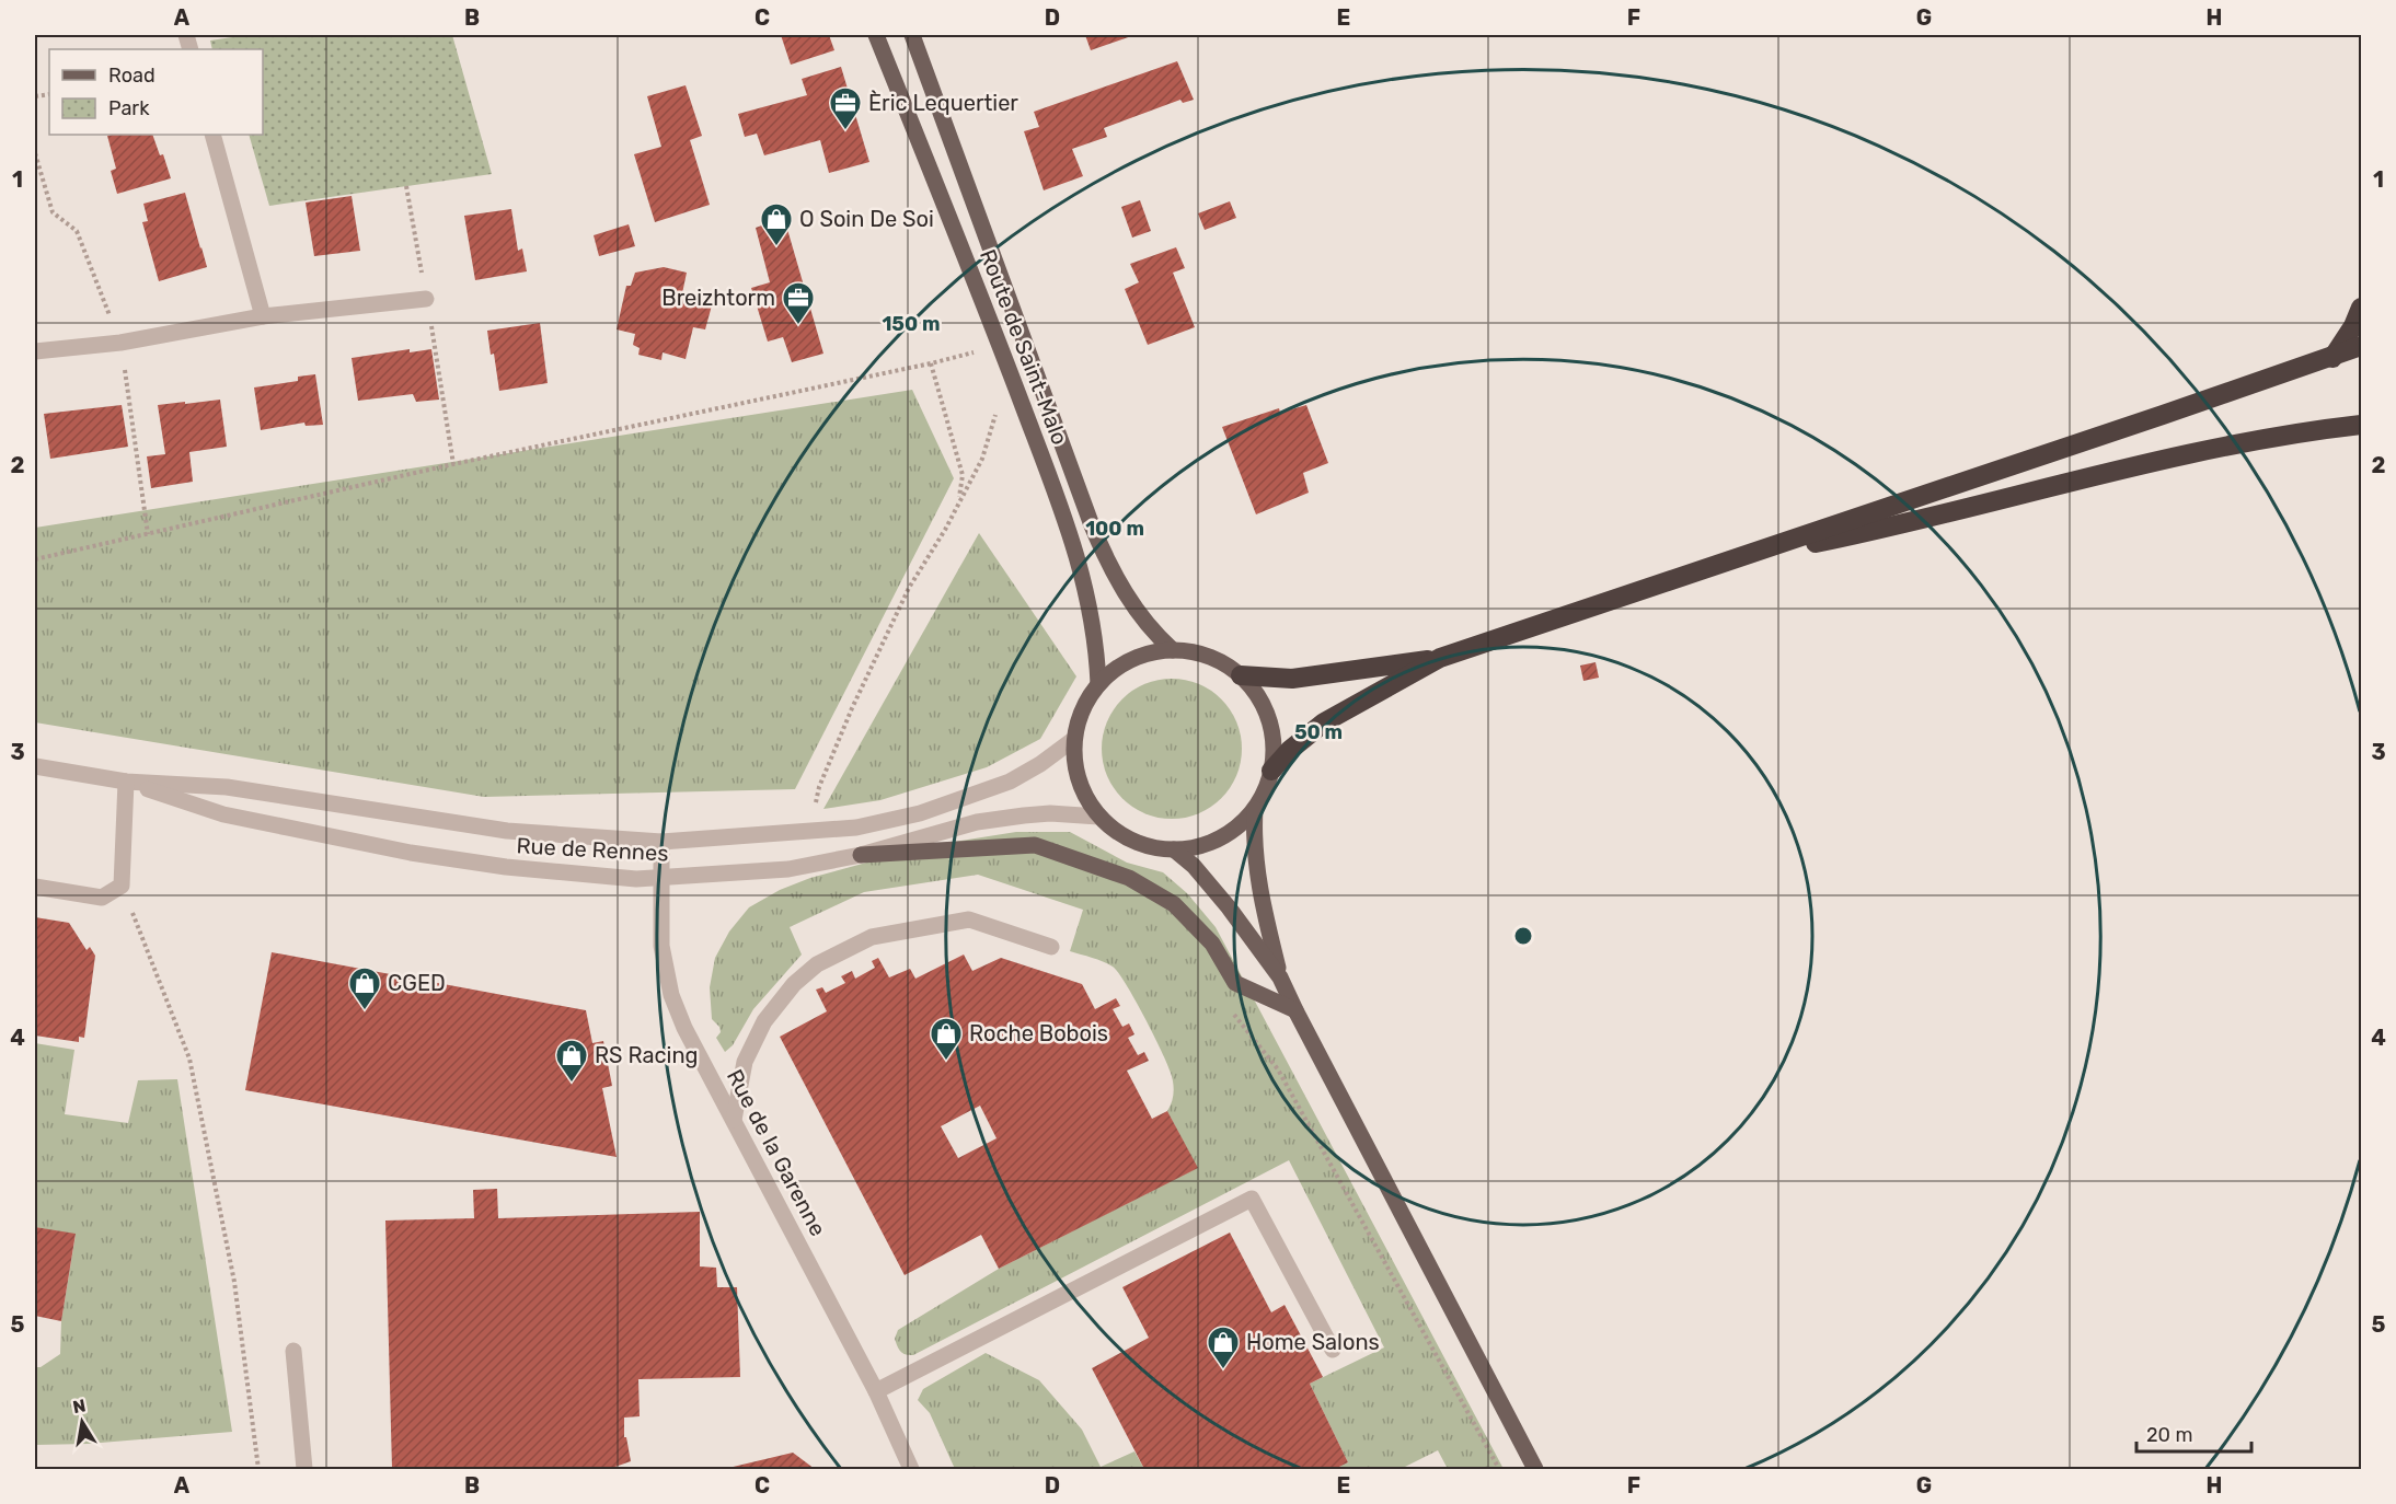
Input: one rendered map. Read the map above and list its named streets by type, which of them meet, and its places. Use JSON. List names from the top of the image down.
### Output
{
  "streets": {
    "main road": ["Route de Saint-Malo"],
    "street": ["Rue de Rennes", "Rue de la Garenne"]
  },
  "crossings": [
    ["Route de Saint-Malo", "Rue de Rennes"],
    ["Rue de Rennes", "Rue de la Garenne"]
  ],
  "places": {
    "office": ["Èric Lequertier", "Breizhtorm"],
    "shop": [
      "O Soin De Soi",
      "CGED",
      "Roche Bobois",
      "RS Racing",
      "Home Salons"
    ]
  },
  "legend": ["Road", "Park"],
  "scale_bar": "20 m",
  "north": "top",
  "grid": {
    "columns": [
      "A",
      "B",
      "C",
      "D",
      "E",
      "F",
      "G",
      "H"
    ],
    "rows": [
      "1",
      "2",
      "3",
      "4",
      "5"
    ]
  },
  "rings": ["150 m", "100 m", "50 m"]
}
